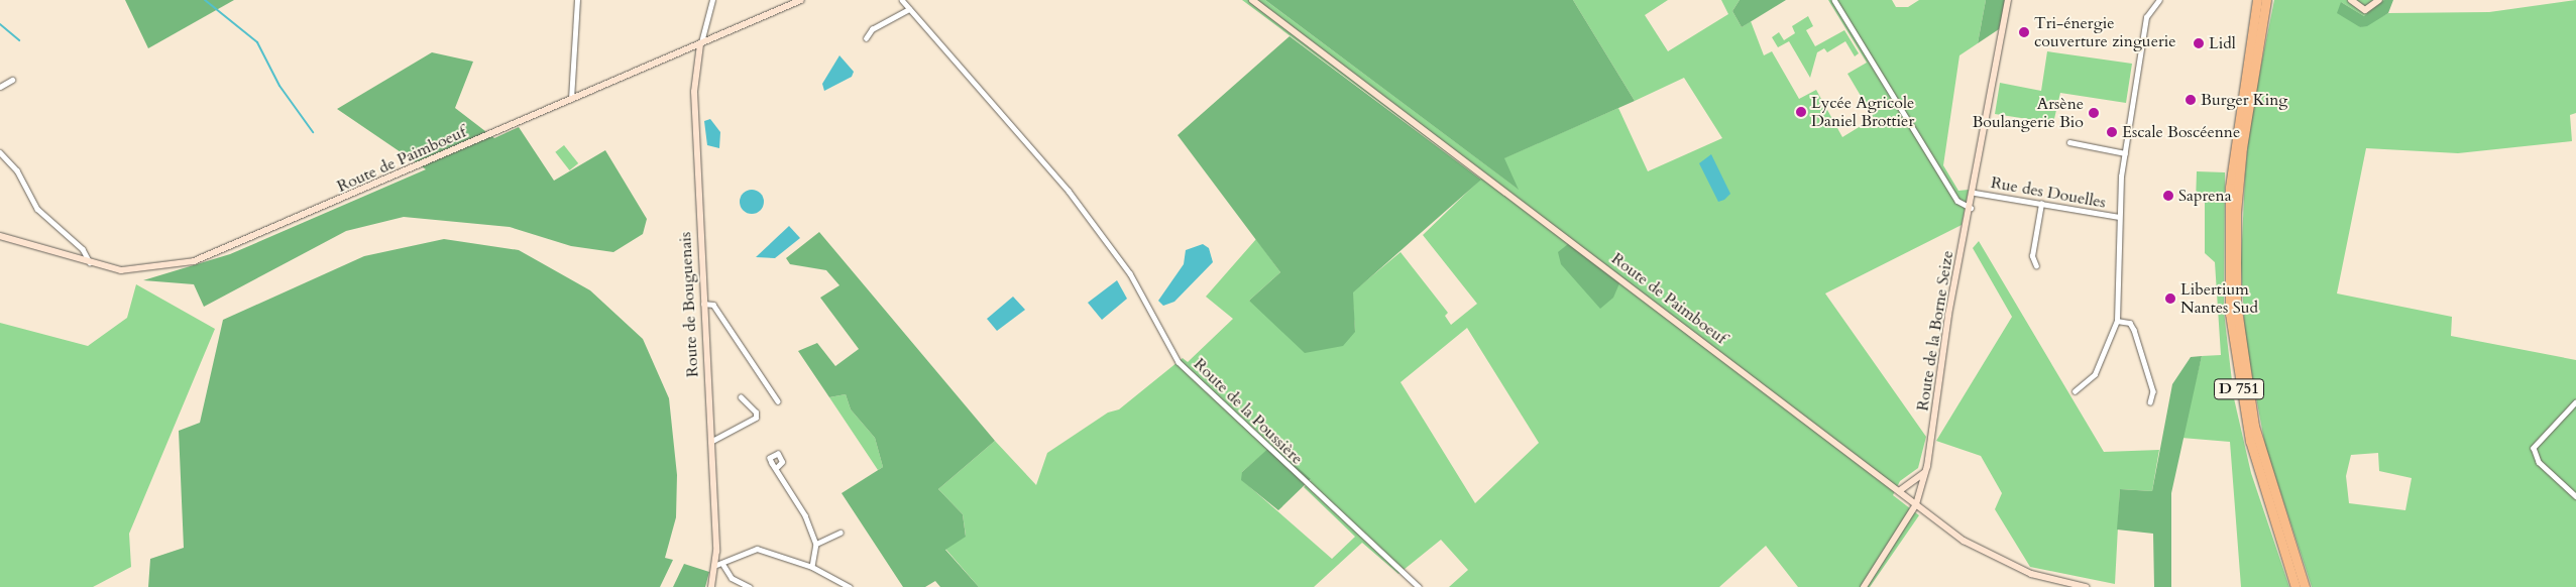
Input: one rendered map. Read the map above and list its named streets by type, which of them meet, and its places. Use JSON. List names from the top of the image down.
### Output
{
  "streets": {
    "highway": ["D 751"],
    "street": [
      "Route de Paimboeuf",
      "Rue des Douelles",
      "Route de Bouguenais",
      "Route de la Borne Seize",
      "Route de la Poussière"
    ]
  },
  "crossings": [
    ["Route de Paimboeuf", "Route de Bouguenais"],
    ["Route de Paimboeuf", "Route de la Borne Seize"],
    ["Rue des Douelles", "Route de la Borne Seize"]
  ],
  "places": [
    "Tri-énergie couverture zinguerie",
    "Lidl",
    "Burger King",
    "Lycée Agricole Daniel Brottier",
    "Arsène Boulangerie Bio",
    "Escale Boscéenne",
    "Saprena",
    "Libertium Nantes Sud"
  ]
}
